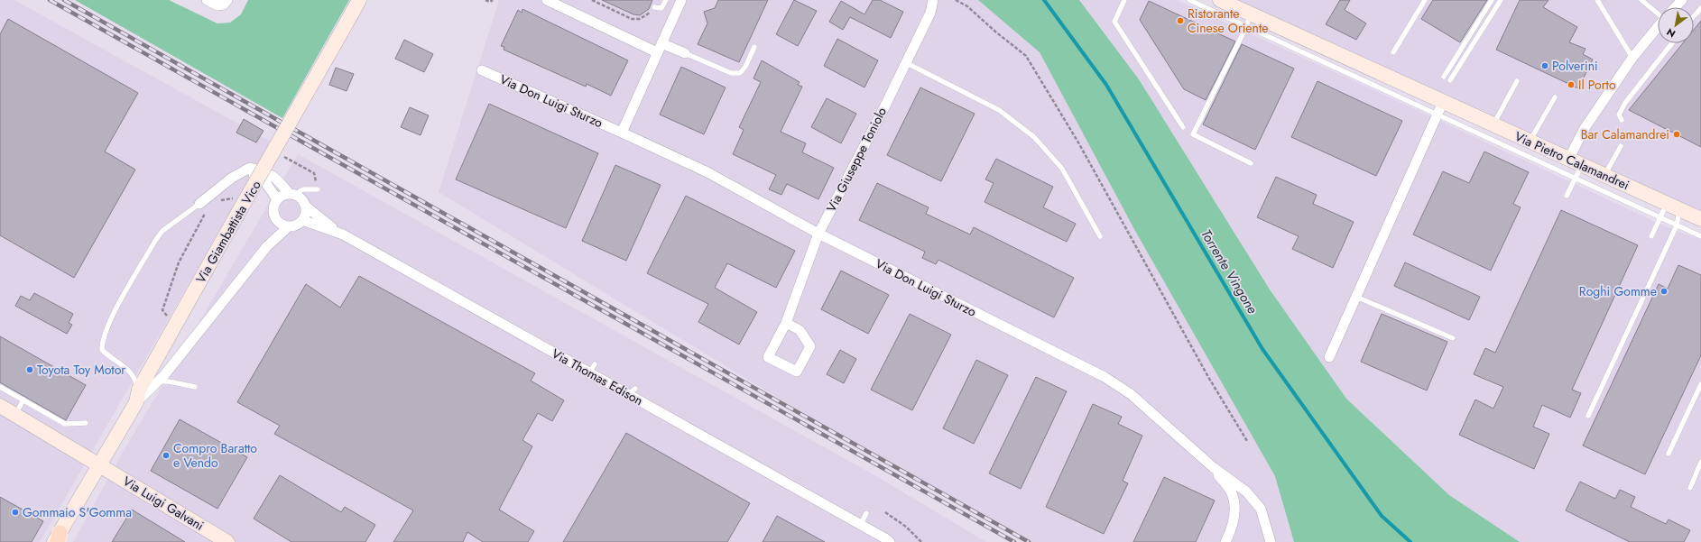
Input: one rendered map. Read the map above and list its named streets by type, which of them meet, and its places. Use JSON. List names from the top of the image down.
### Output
{
  "streets": {
    "street": [
      "Via Don Luigi Sturzo",
      "Via Giuseppe Toniolo",
      "Via Pietro Calamandrei",
      "Via Giambattista Vico",
      "Via Thomas Edison",
      "Via Luigi Galvani"
    ]
  },
  "crossings": [
    ["Via Don Luigi Sturzo", "Via Giuseppe Toniolo"],
    ["Via Giambattista Vico", "Via Luigi Galvani"]
  ],
  "water": ["Torrente Vingone"],
  "places": [
    "Ristorante Cinese Oriente",
    "Polverini",
    "Il Porto",
    "Bar Calamandrei",
    "Roghi Gomme",
    "Toyota Toy Motor",
    "Compro Baratto e Vendo",
    "Gommaio S'Gomma"
  ],
  "north": "bottom left"
}
